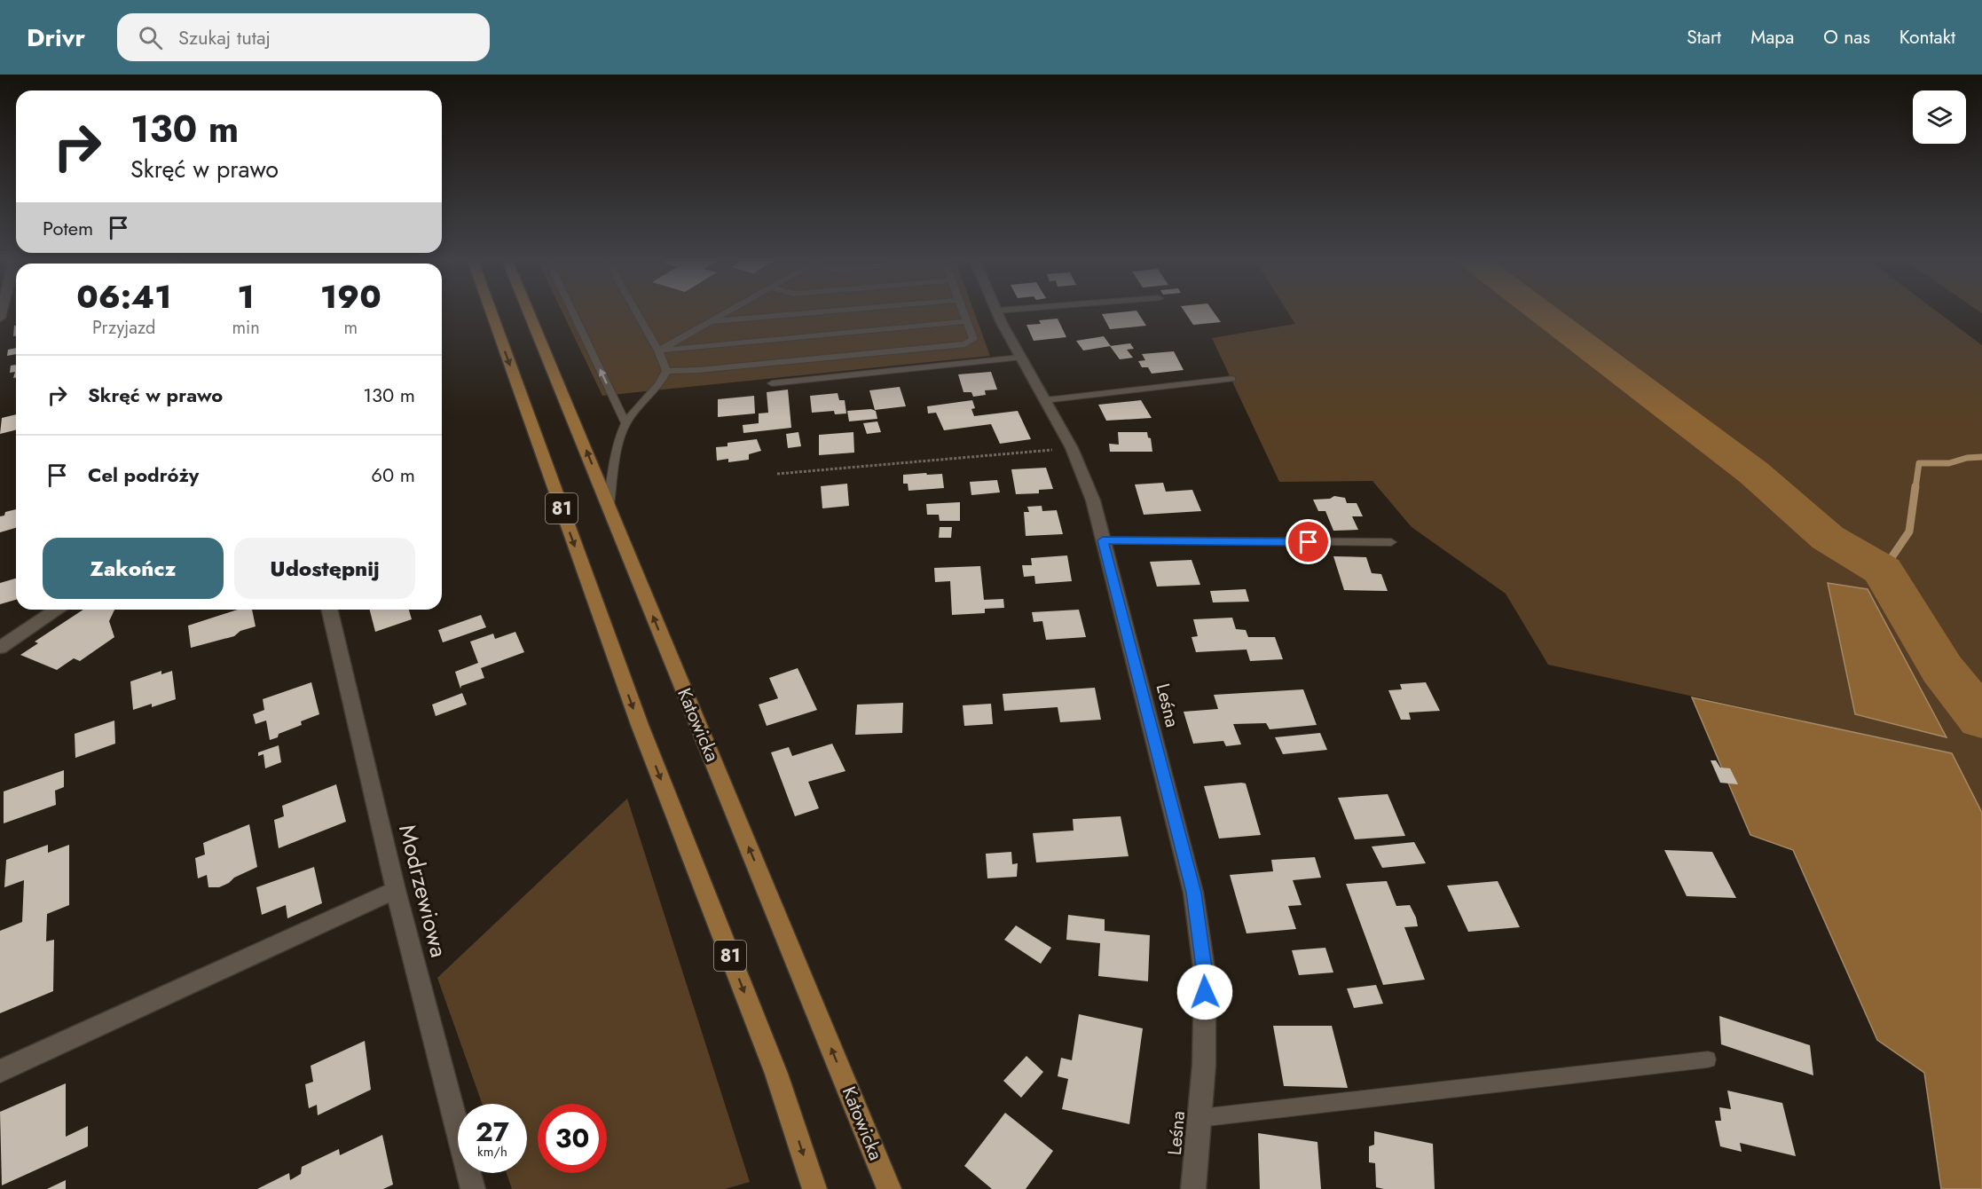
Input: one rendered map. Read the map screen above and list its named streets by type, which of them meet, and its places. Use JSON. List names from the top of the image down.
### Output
{
  "streets": {
    "main road": ["81", "Katowicka"],
    "street": ["Leśna", "Modrzewiowa"]
  },
  "page": {
    "header": "Drivr",
    "search": "Szukaj tutaj",
    "nav": [
      "Start",
      "Mapa",
      "O nas",
      "Kontakt"
    ],
    "turn": ["130 m", "Skręć w prawo"],
    "then": "Potem",
    "eta": [
      "06:41",
      "Przyjazd",
      "1",
      "min",
      "190",
      "m"
    ],
    "list": [
      {
        "name": "Skręć w prawo",
        "value": "130 m"
      },
      {
        "name": "Cel podróży",
        "value": "60 m"
      }
    ],
    "buttons": ["Zakończ", "Udostępnij"],
    "speed": "27 km/h",
    "limit": "30"
  }
}
